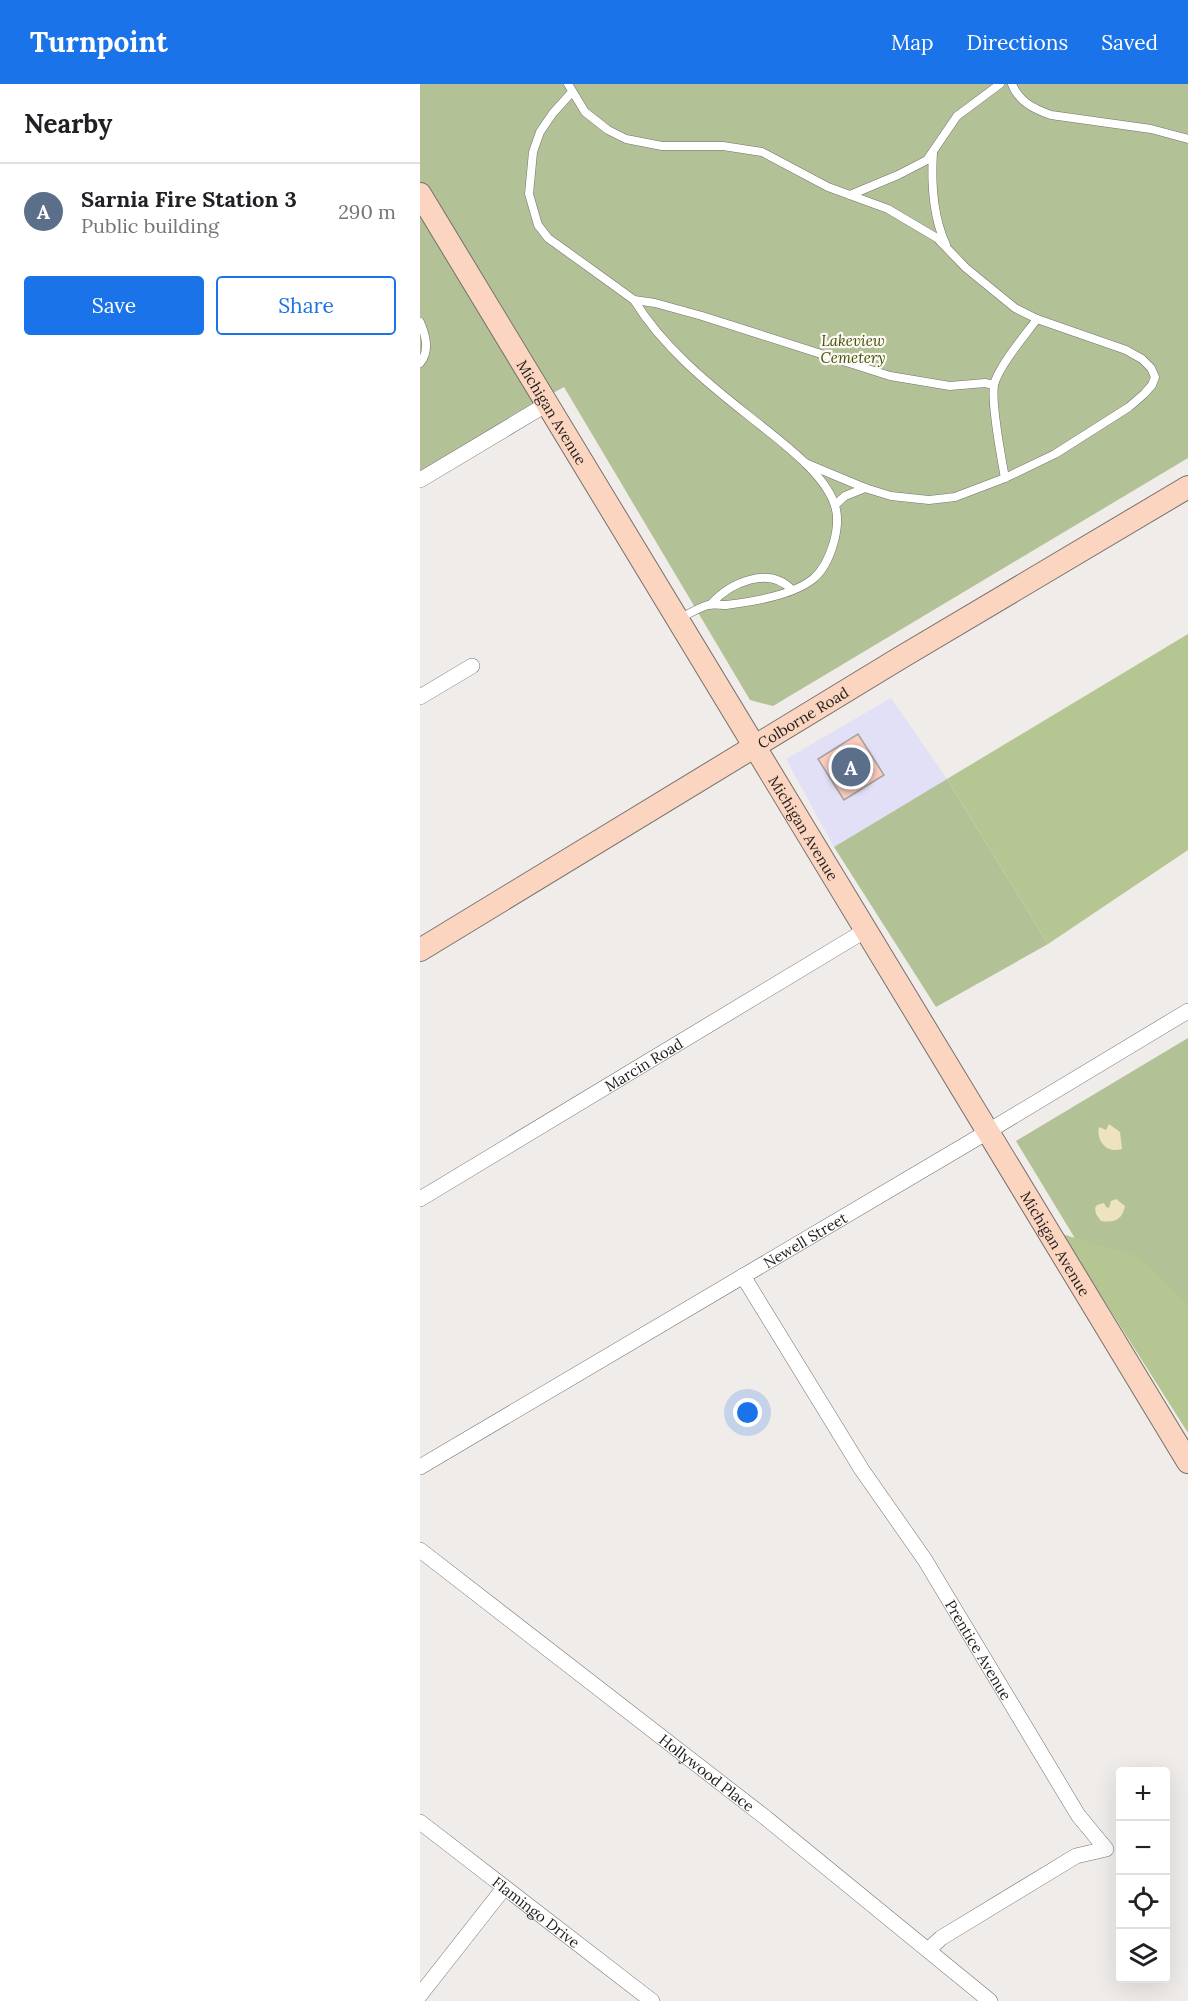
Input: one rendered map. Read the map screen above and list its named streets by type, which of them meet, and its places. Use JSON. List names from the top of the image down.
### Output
{
  "streets": {
    "main road": ["Michigan Avenue", "Colborne Road"],
    "street": [
      "Marcin Road",
      "Newell Street",
      "Prentice Avenue",
      "Hollywood Place",
      "Flamingo Drive"
    ]
  },
  "crossings": [
    ["Michigan Avenue", "Colborne Road"],
    ["Michigan Avenue", "Marcin Road"],
    ["Michigan Avenue", "Newell Street"],
    ["Newell Street", "Prentice Avenue"],
    ["Prentice Avenue", "Hollywood Place"]
  ],
  "parks": ["Lakeview Cemetery"],
  "page": {
    "header": "Turnpoint",
    "nav": ["Map", "Directions", "Saved"],
    "heading": "Nearby",
    "list": [
      {
        "mark": "A",
        "name": "Sarnia Fire Station 3",
        "note": "Public building",
        "value": "290 m"
      }
    ],
    "buttons": ["Save", "Share"],
    "pins": "A",
    "map_buttons": ["+", "−"]
  }
}
